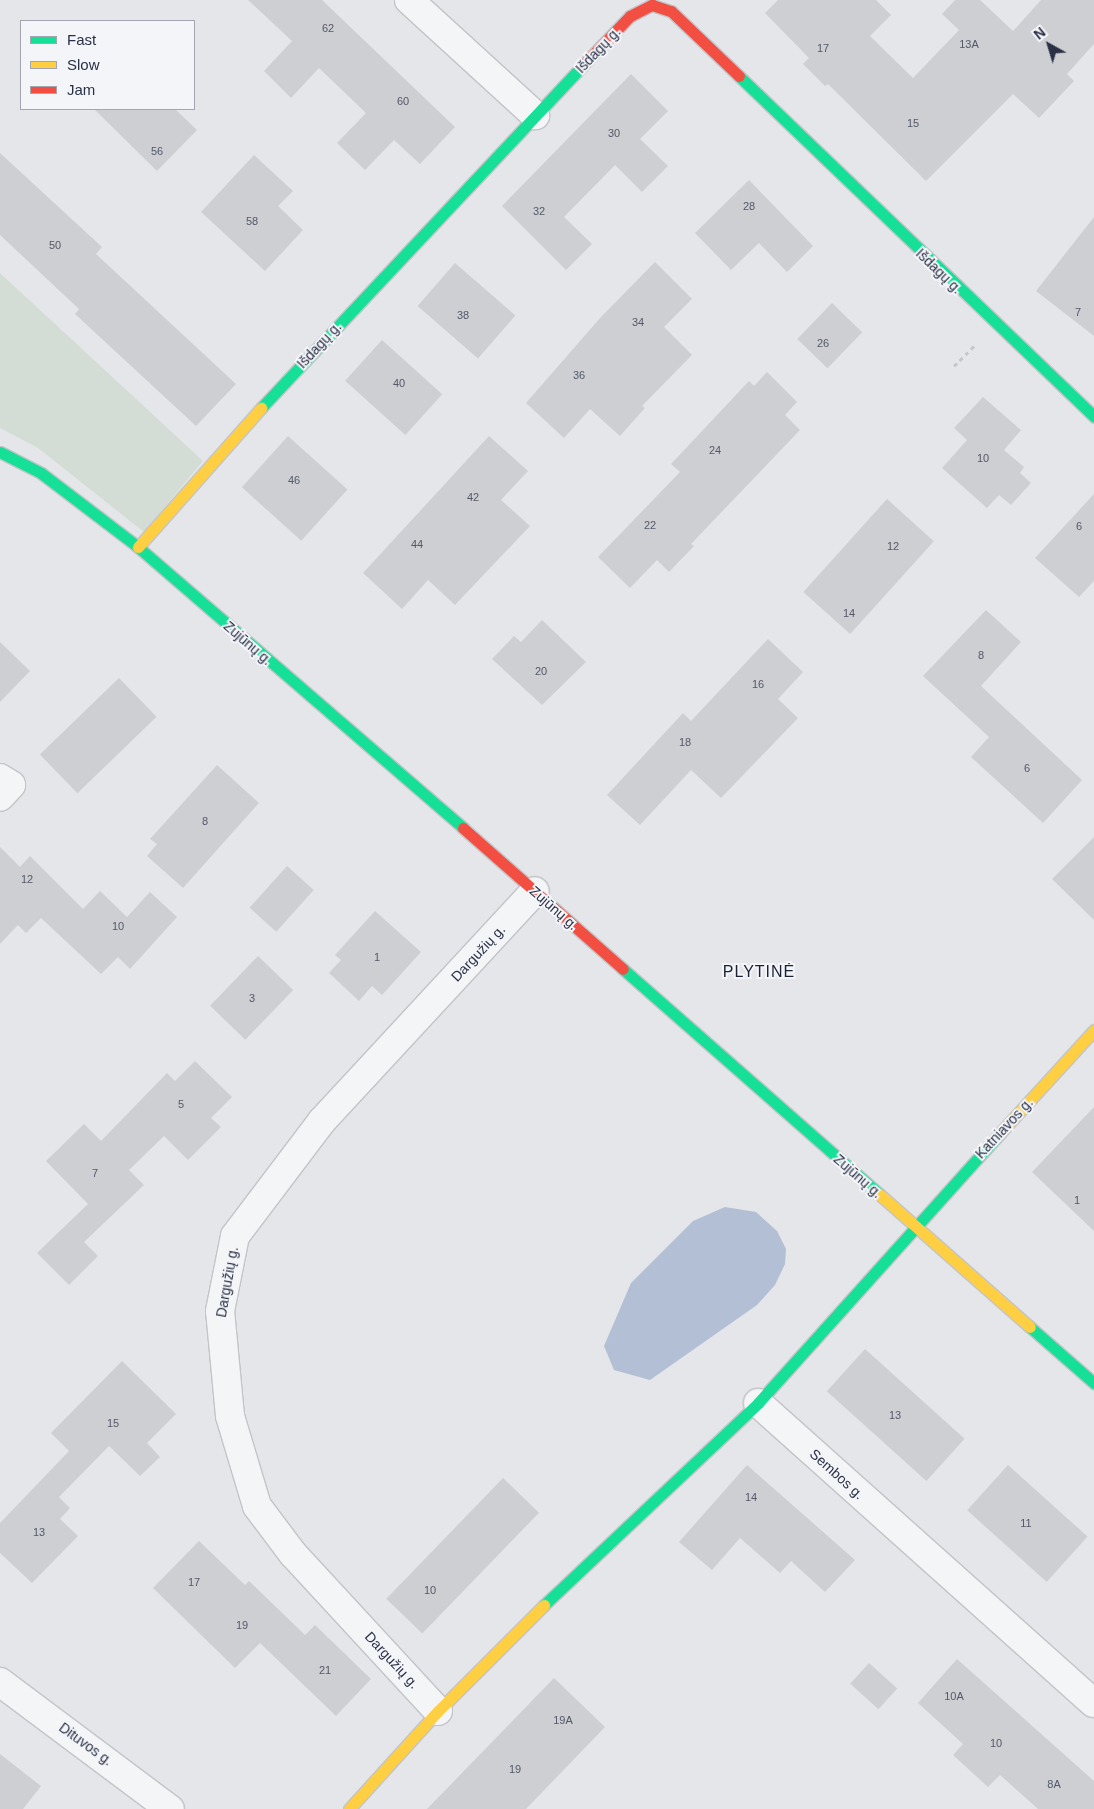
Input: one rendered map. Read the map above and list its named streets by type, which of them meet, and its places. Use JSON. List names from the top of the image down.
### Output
{
  "streets": {
    "street": [
      "Išdagų g.",
      "Zujūnų g.",
      "Dargužių g.",
      "Katniavos g.",
      "Sembos g.",
      "Dituvos g."
    ]
  },
  "crossings": [
    ["Išdagų g.", "Zujūnų g."],
    ["Zujūnų g.", "Dargužių g."],
    ["Zujūnų g.", "Katniavos g."]
  ],
  "districts": ["PLYTINĖ"],
  "house_numbers": [
    "62",
    "13A",
    "17",
    "60",
    "15",
    "30",
    "56",
    "28",
    "32",
    "58",
    "50",
    "7",
    "38",
    "34",
    "26",
    "36",
    "40",
    "24",
    "10",
    "46",
    "42",
    "22",
    "6",
    "44",
    "12",
    "14",
    "8",
    "20",
    "16",
    "18",
    "6",
    "8",
    "12",
    "10",
    "1",
    "3",
    "5",
    "7",
    "1",
    "13",
    "15",
    "14",
    "11",
    "13",
    "17",
    "10",
    "19",
    "21",
    "10A",
    "19A",
    "10",
    "19",
    "8A"
  ],
  "legend": ["Fast", "Slow", "Jam"],
  "north": "top left"
}
